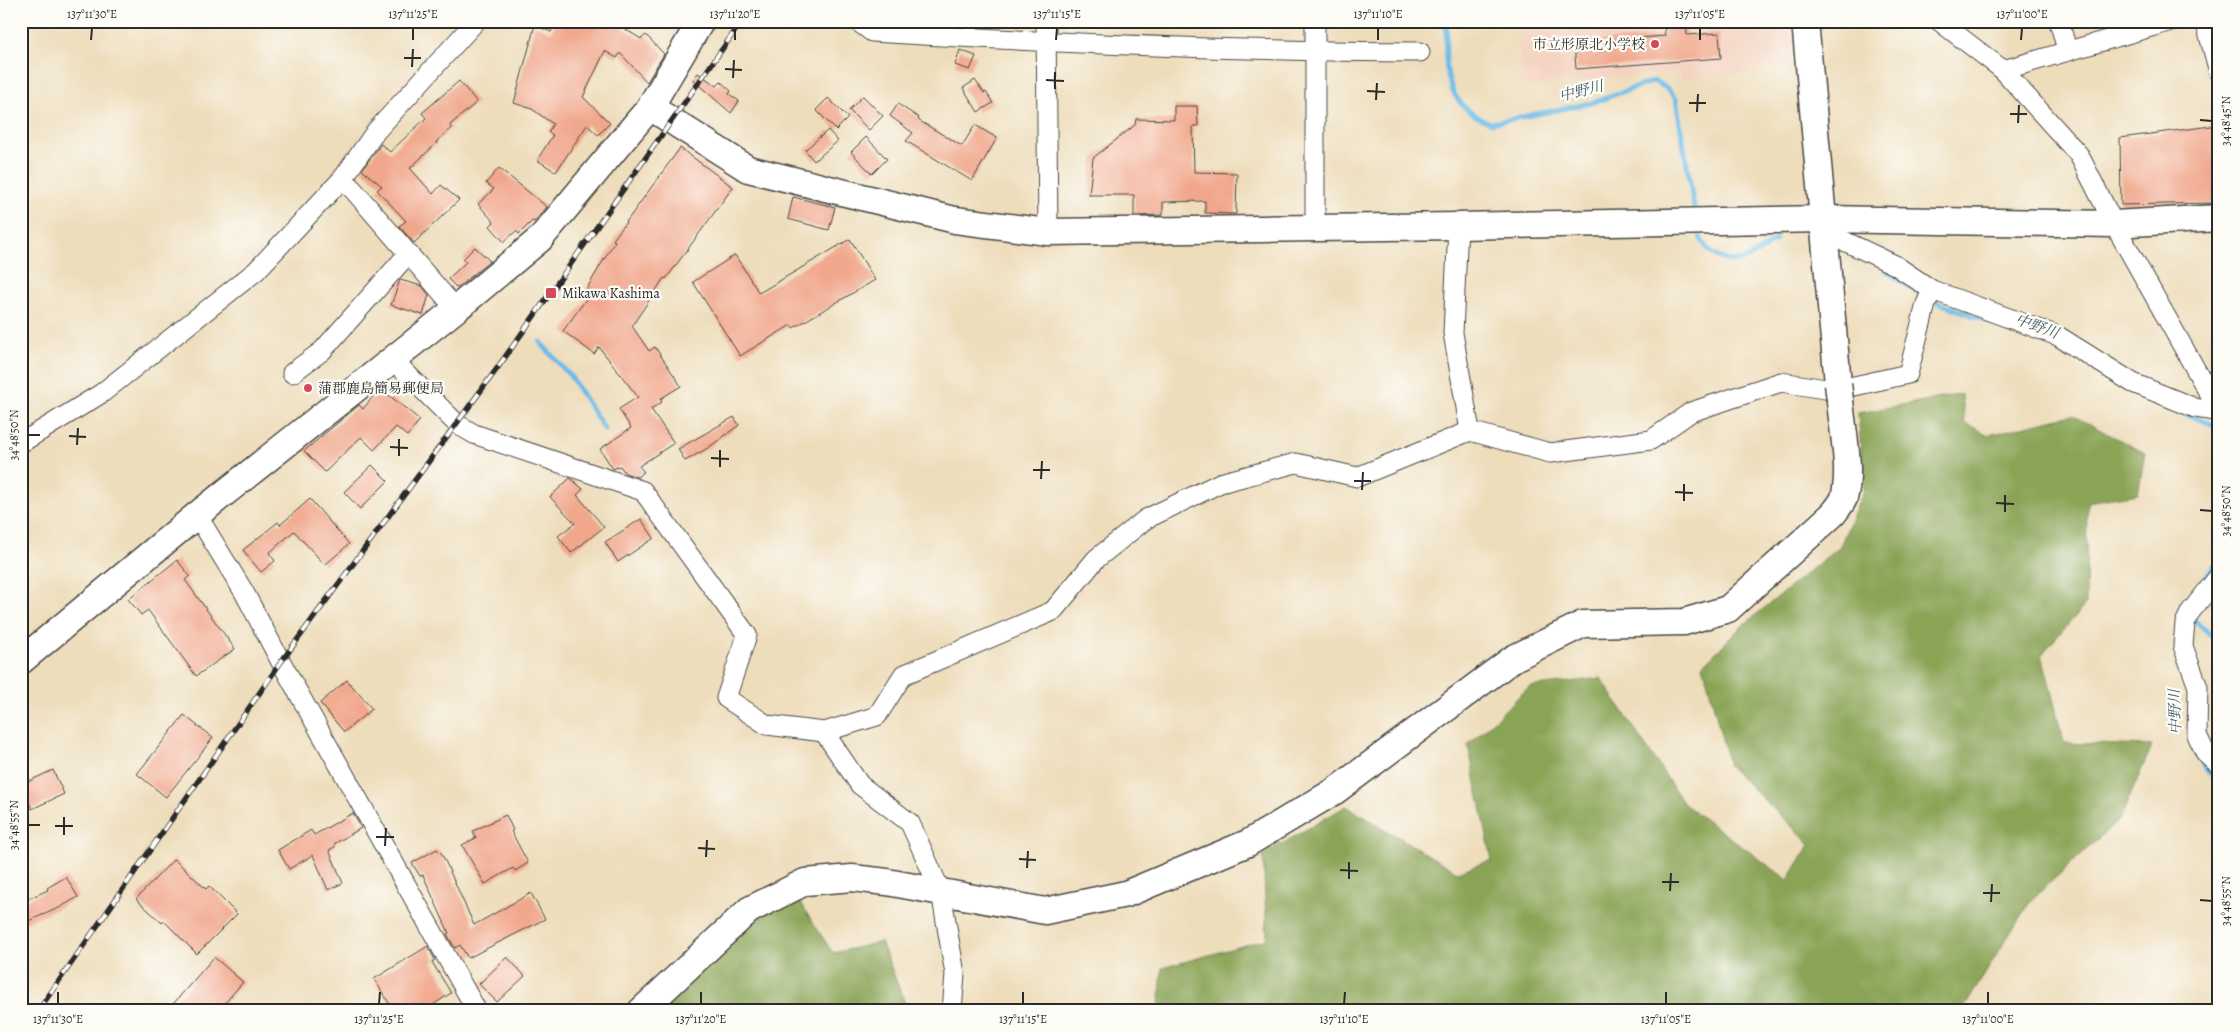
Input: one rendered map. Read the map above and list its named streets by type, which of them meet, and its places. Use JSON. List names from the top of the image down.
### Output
{
  "water": ["中野川"],
  "places": {
    "other": ["市立形原北小学校", "蒲郡鹿島簡易郵便局"],
    "transit": ["Mikawa Kashima"]
  },
  "coordinates": [
    "137°11'30\"E",
    "137°11'25\"E",
    "137°11'20\"E",
    "137°11'15\"E",
    "137°11'10\"E",
    "137°11'05\"E",
    "137°11'00\"E",
    "34°48'45\"N",
    "34°48'50\"N",
    "34°48'55\"N"
  ]
}
